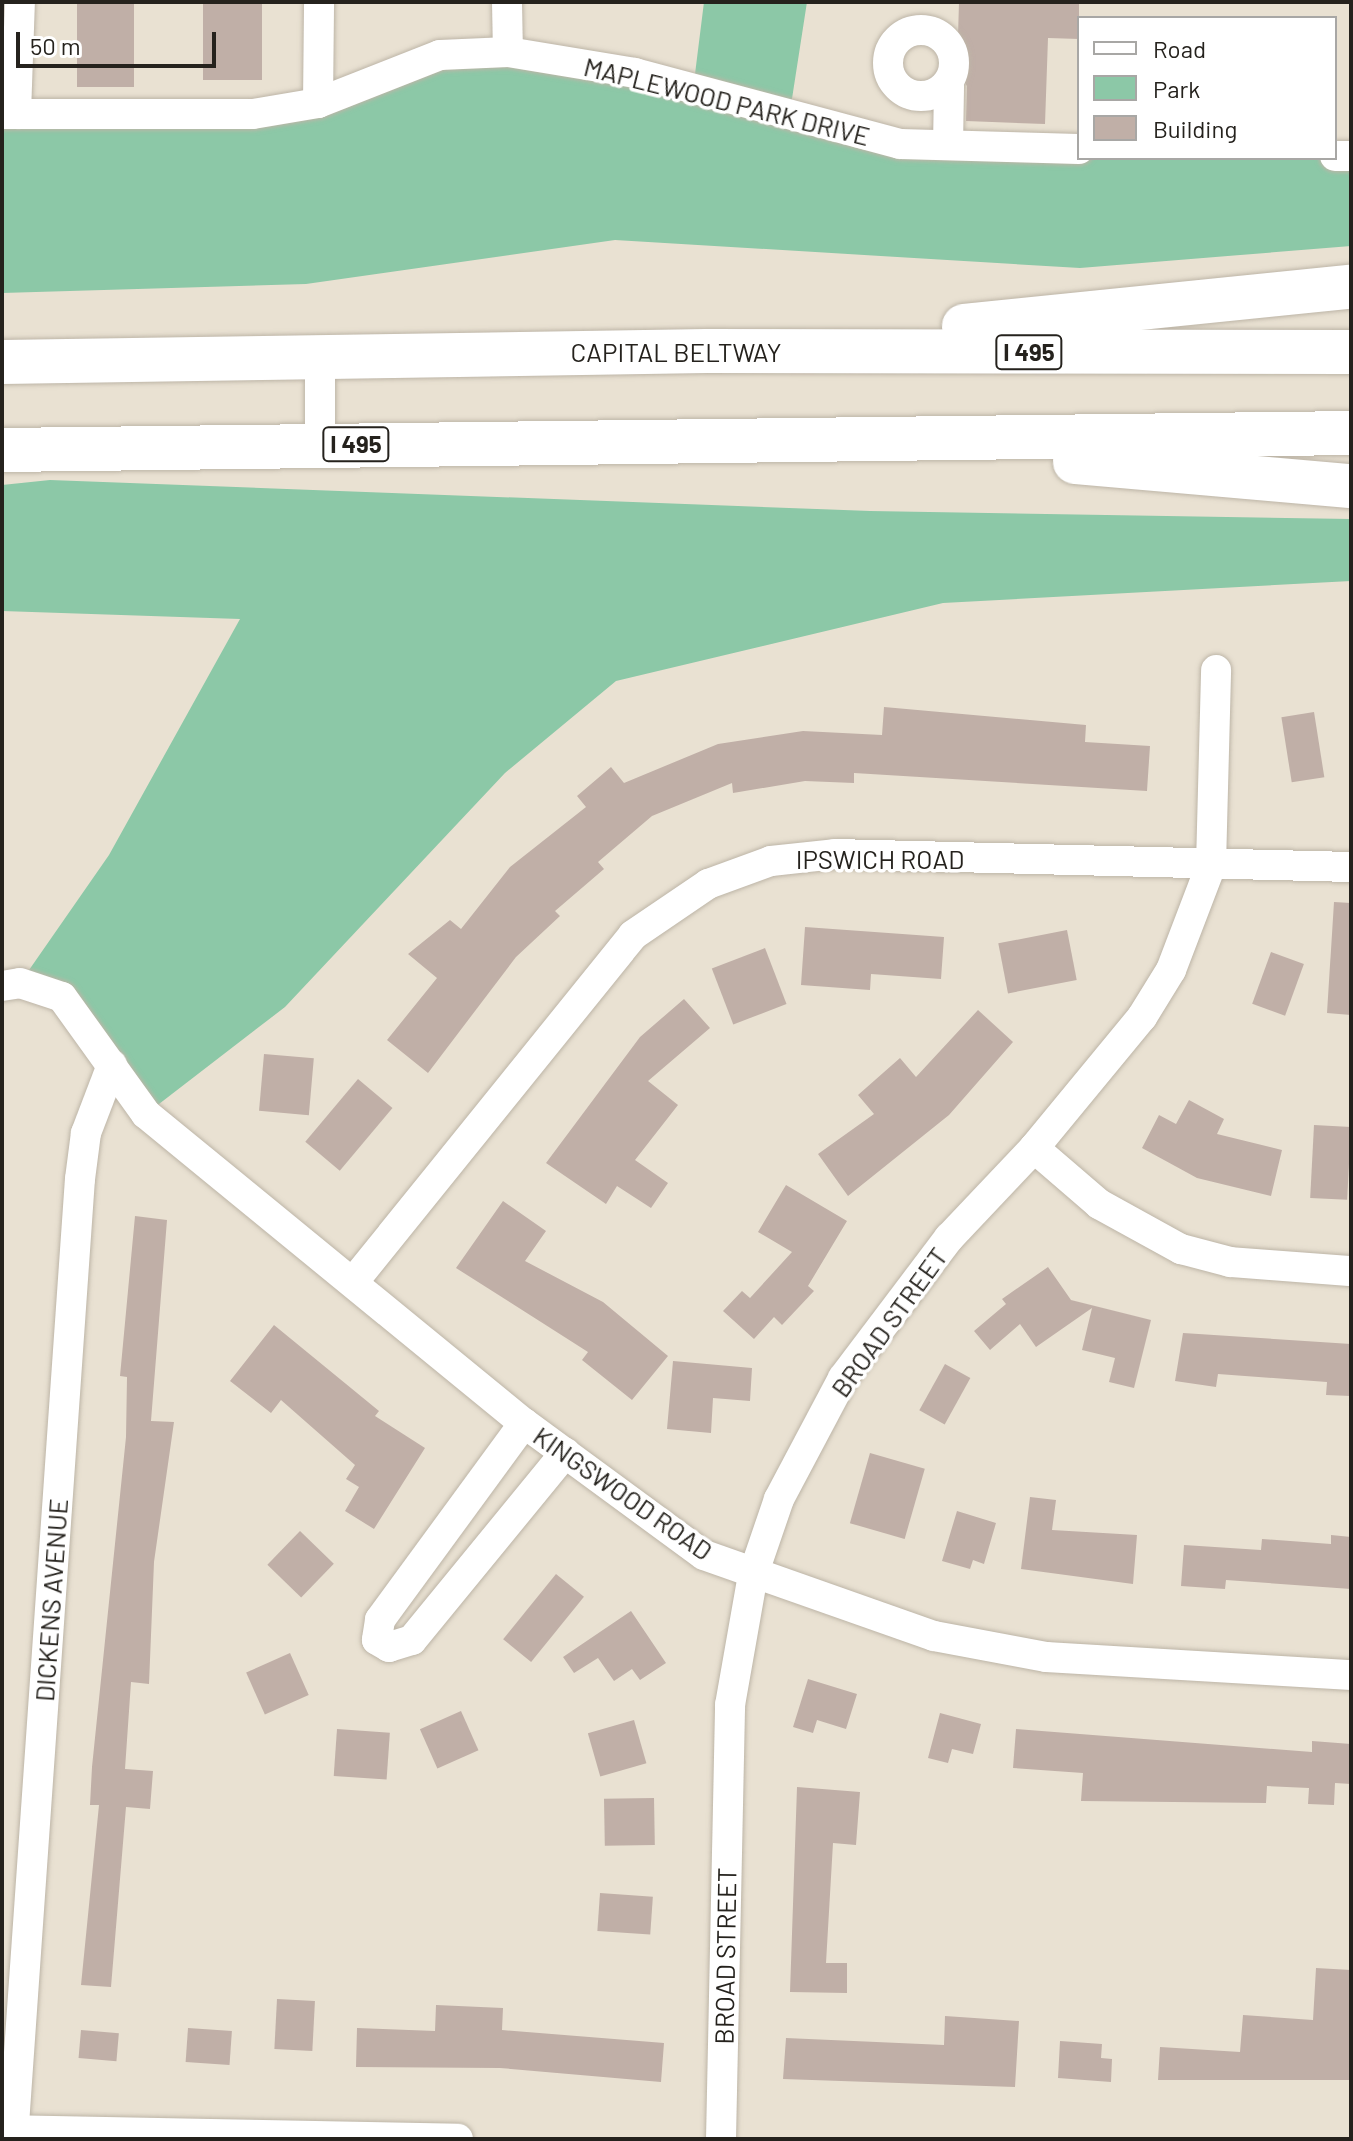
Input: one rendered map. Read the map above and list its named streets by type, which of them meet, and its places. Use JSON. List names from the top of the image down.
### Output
{
  "streets": {
    "highway": ["CAPITAL BELTWAY", "I 495"],
    "street": [
      "MAPLEWOOD PARK DRIVE",
      "IPSWICH ROAD",
      "BROAD STREET",
      "KINGSWOOD ROAD",
      "DICKENS AVENUE"
    ]
  },
  "crossings": [
    ["IPSWICH ROAD", "BROAD STREET"],
    ["IPSWICH ROAD", "KINGSWOOD ROAD"],
    ["BROAD STREET", "KINGSWOOD ROAD"],
    ["KINGSWOOD ROAD", "DICKENS AVENUE"]
  ],
  "legend": ["Road", "Park", "Building"],
  "scale_bar": "50 m"
}
